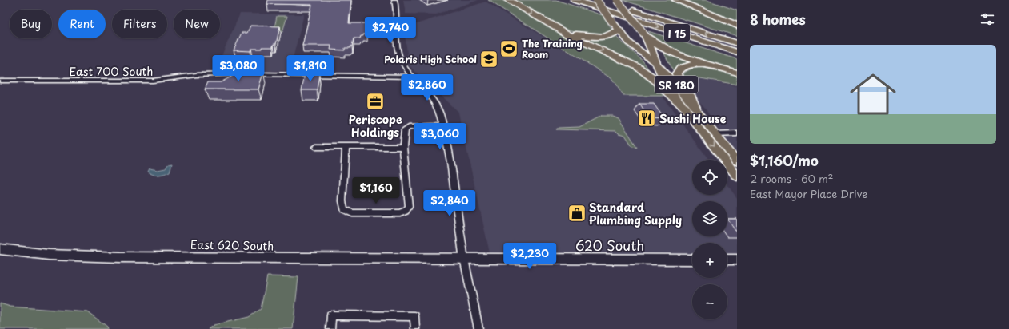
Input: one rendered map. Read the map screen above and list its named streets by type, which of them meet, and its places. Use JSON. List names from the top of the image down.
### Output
{
  "streets": {
    "highway": ["I 15"],
    "main road": ["SR 180"],
    "street": ["East 700 South", "East 620 South", "620 South"]
  },
  "crossings": [
    ["East 620 South", "620 South"]
  ],
  "places": {
    "sports": ["The Training Room"],
    "school or university": ["Polaris High School"],
    "office": ["Periscope Holdings"],
    "restaurant": ["Sushi House"],
    "shop": ["Standard Plumbing Supply"]
  },
  "page": {
    "heading": "8 homes",
    "chip": [
      "Buy",
      "Rent",
      "Filters",
      "New"
    ],
    "price": [
      "$2,740",
      "$3,080",
      "$1,810",
      "$2,860",
      "$3,060",
      "$1,160",
      "$2,840",
      "$2,230"
    ],
    "list": [
      {
        "name": "$1,160/mo",
        "note": "2 rooms · 60 m² · East Mayor Place Drive"
      }
    ],
    "map_buttons": ["+", "−"]
  }
}
